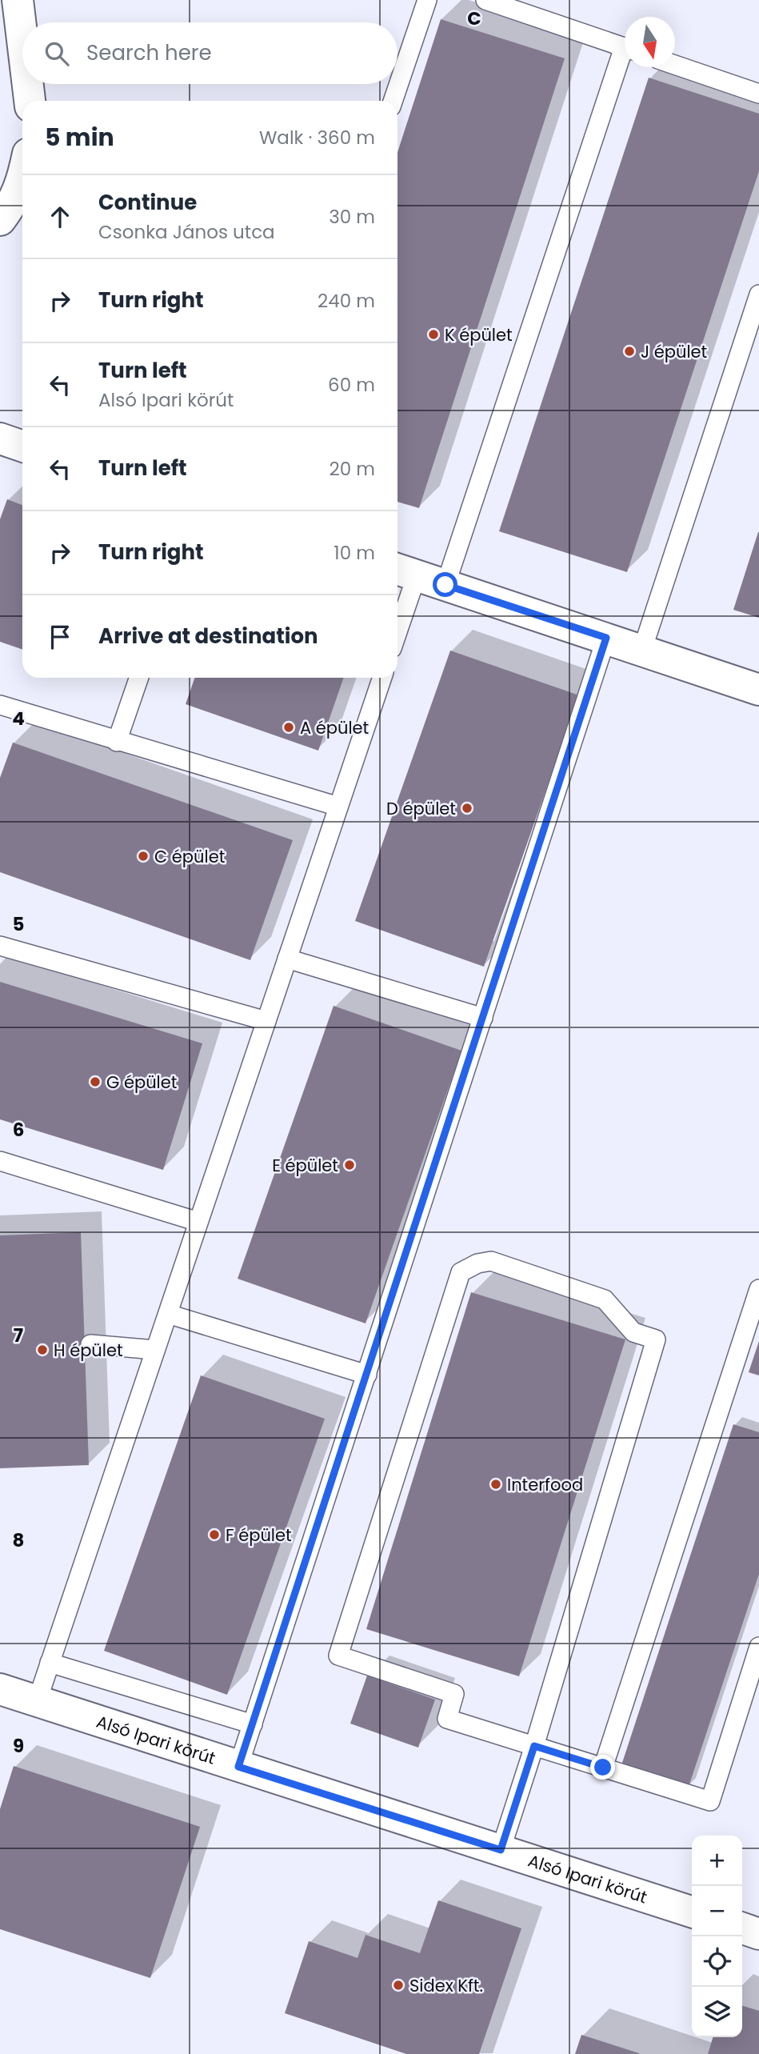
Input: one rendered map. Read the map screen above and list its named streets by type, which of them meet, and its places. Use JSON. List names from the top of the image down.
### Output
{
  "streets": {
    "street": ["Alsó Ipari körút"]
  },
  "places": [
    "K épület",
    "J épület",
    "A épület",
    "D épület",
    "C épület",
    "G épület",
    "E épület",
    "H épület",
    "Interfood",
    "F épület",
    "Sidex Kft."
  ],
  "north": "bottom",
  "page": {
    "search": "Search here",
    "heading": ["5 min", "Walk · 360 m"],
    "list": [
      ["Continue", "Csonka János utca", "30 m"],
      ["Turn right", "240 m"],
      ["Turn left", "Alsó Ipari körút", "60 m"],
      ["Turn left", "20 m"],
      ["Turn right", "10 m"],
      "Arrive at destination"
    ],
    "map_buttons": ["+", "−"]
  },
  "grid": {
    "columns": ["C"],
    "rows": [
      "4",
      "5",
      "6",
      "7",
      "8",
      "9"
    ]
  }
}
